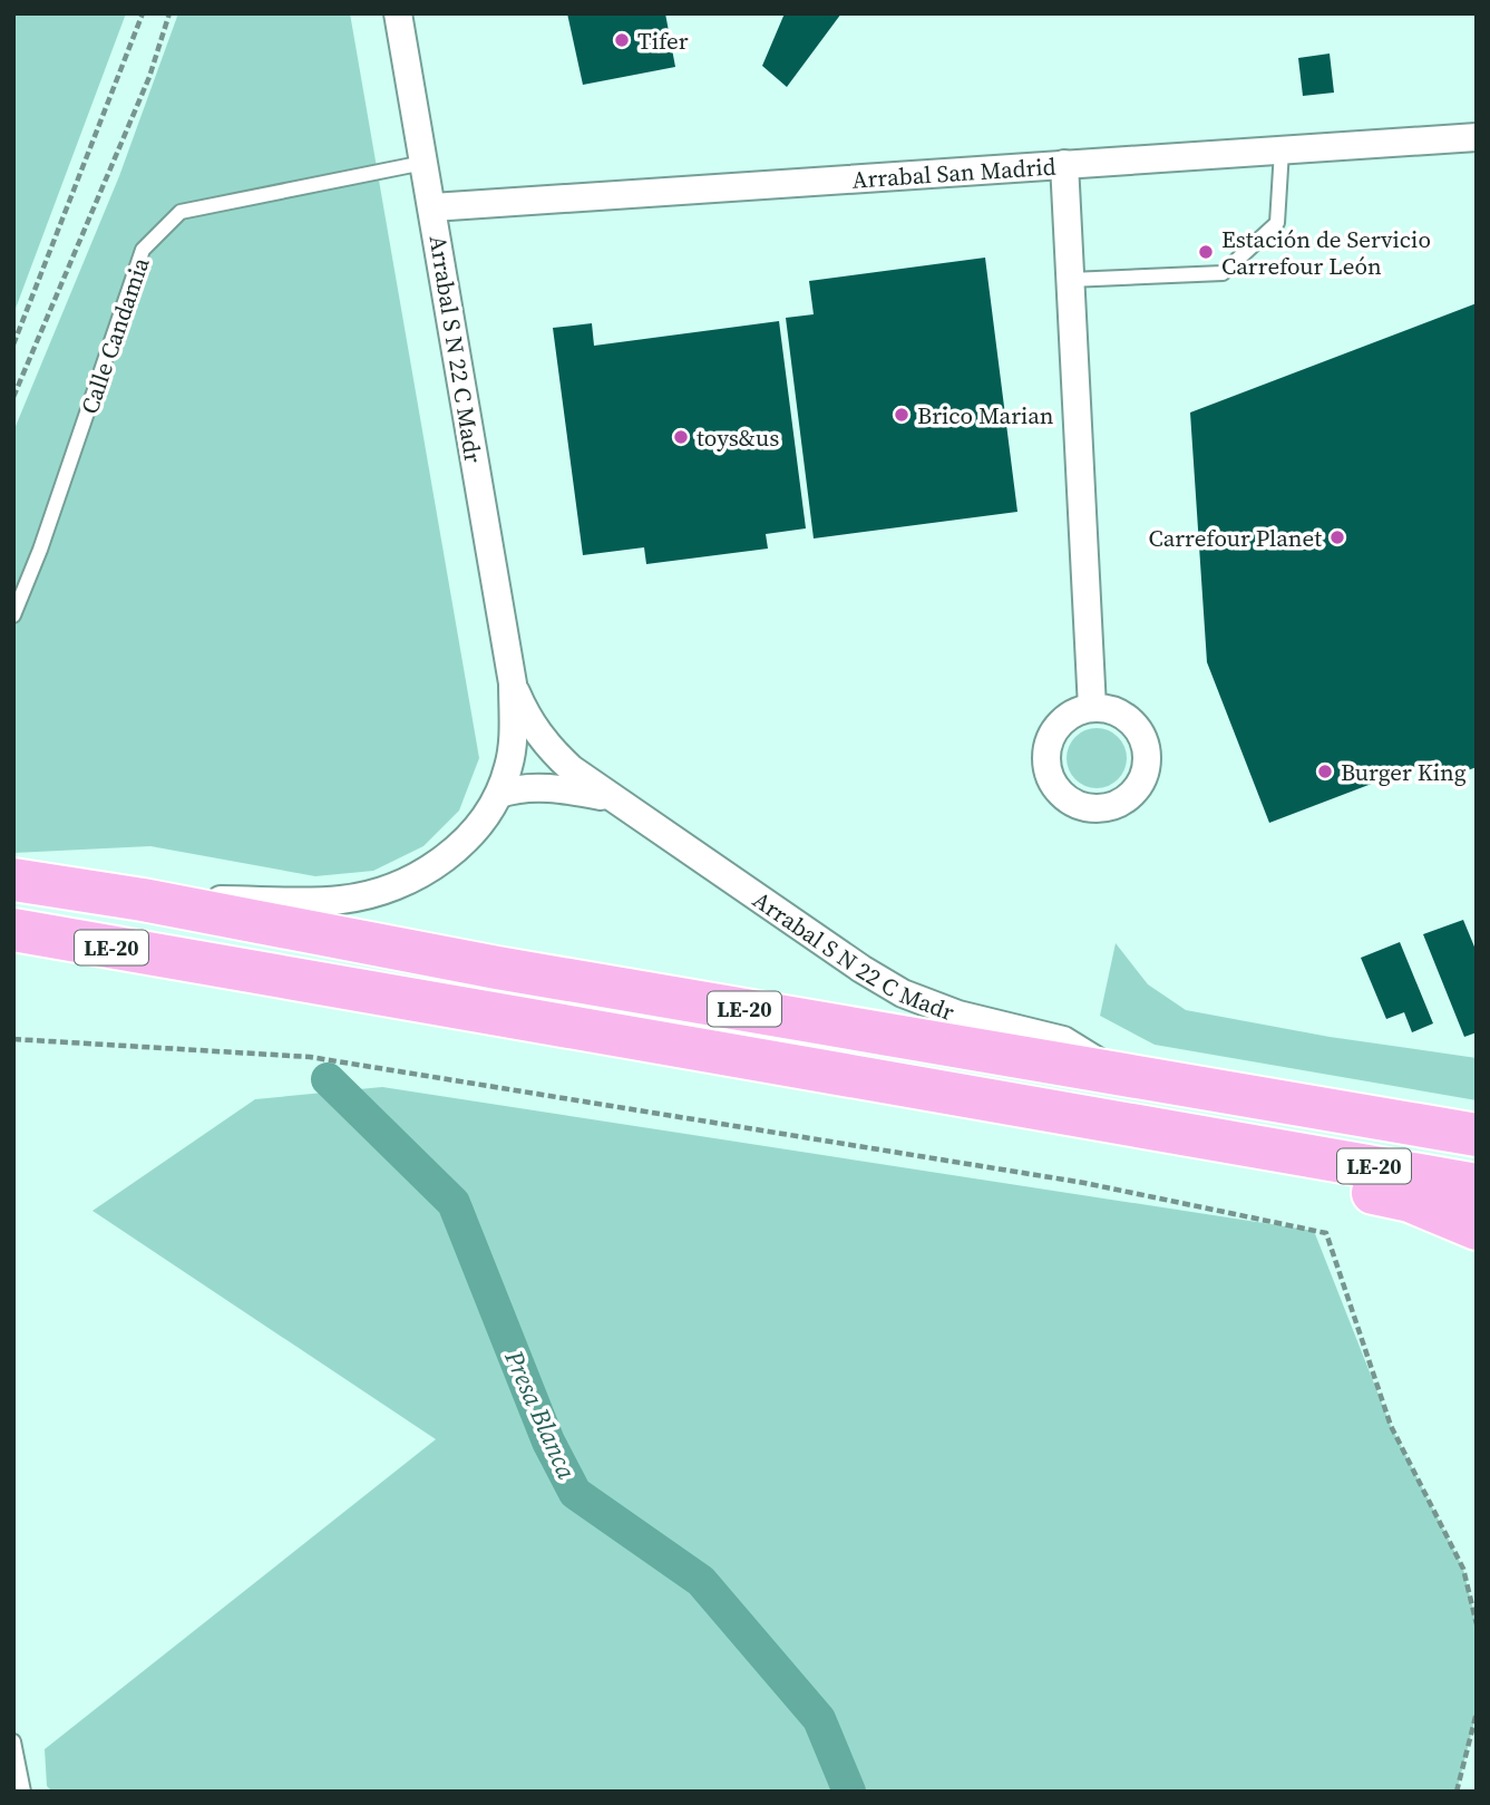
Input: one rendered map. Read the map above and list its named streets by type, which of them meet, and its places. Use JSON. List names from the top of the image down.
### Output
{
  "streets": {
    "highway": ["LE-20"],
    "street": ["Arrabal San Madrid", "Arrabal S N 22 C Madr"],
    "lane": ["Calle Candamia"]
  },
  "crossings": [
    ["Arrabal San Madrid", "Arrabal S N 22 C Madr"],
    ["Calle Candamia", "Arrabal S N 22 C Madr"],
    ["Arrabal S N 22 C Madr", "LE-20"]
  ],
  "water": ["Presa Blanca"],
  "places": [
    "Tifer",
    "Estación de Servicio Carrefour León",
    "Brico Marian",
    "toys&us",
    "Carrefour Planet",
    "Burger King"
  ]
}
